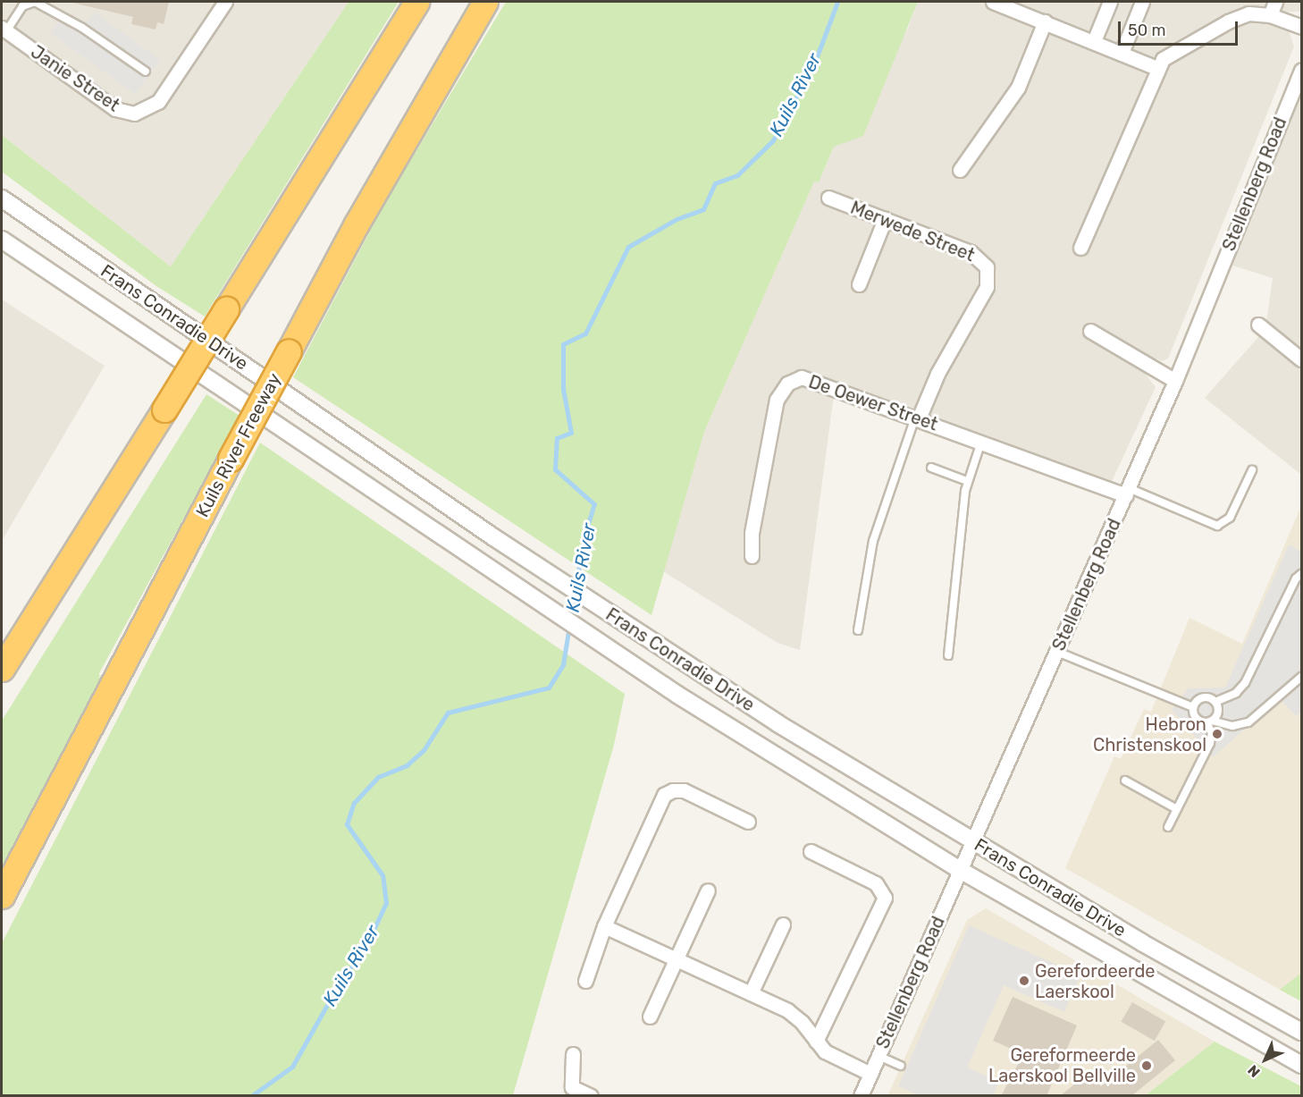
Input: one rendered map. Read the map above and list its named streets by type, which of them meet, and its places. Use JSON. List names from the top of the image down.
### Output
{
  "streets": {
    "highway": ["Kuils River Freeway"],
    "street": [
      "Janie Street",
      "Stellenberg Road",
      "Merwede Street",
      "Frans Conradie Drive",
      "De Oewer Street"
    ]
  },
  "crossings": [
    ["Stellenberg Road", "Frans Conradie Drive"],
    ["Stellenberg Road", "De Oewer Street"],
    ["Merwede Street", "De Oewer Street"]
  ],
  "water": ["Kuils River"],
  "places": ["Hebron Christenskool", "Gerefordeerde Laerskool", "Gereformeerde Laerskool Bellville"],
  "scale_bar": "50 m",
  "north": "bottom left"
}
